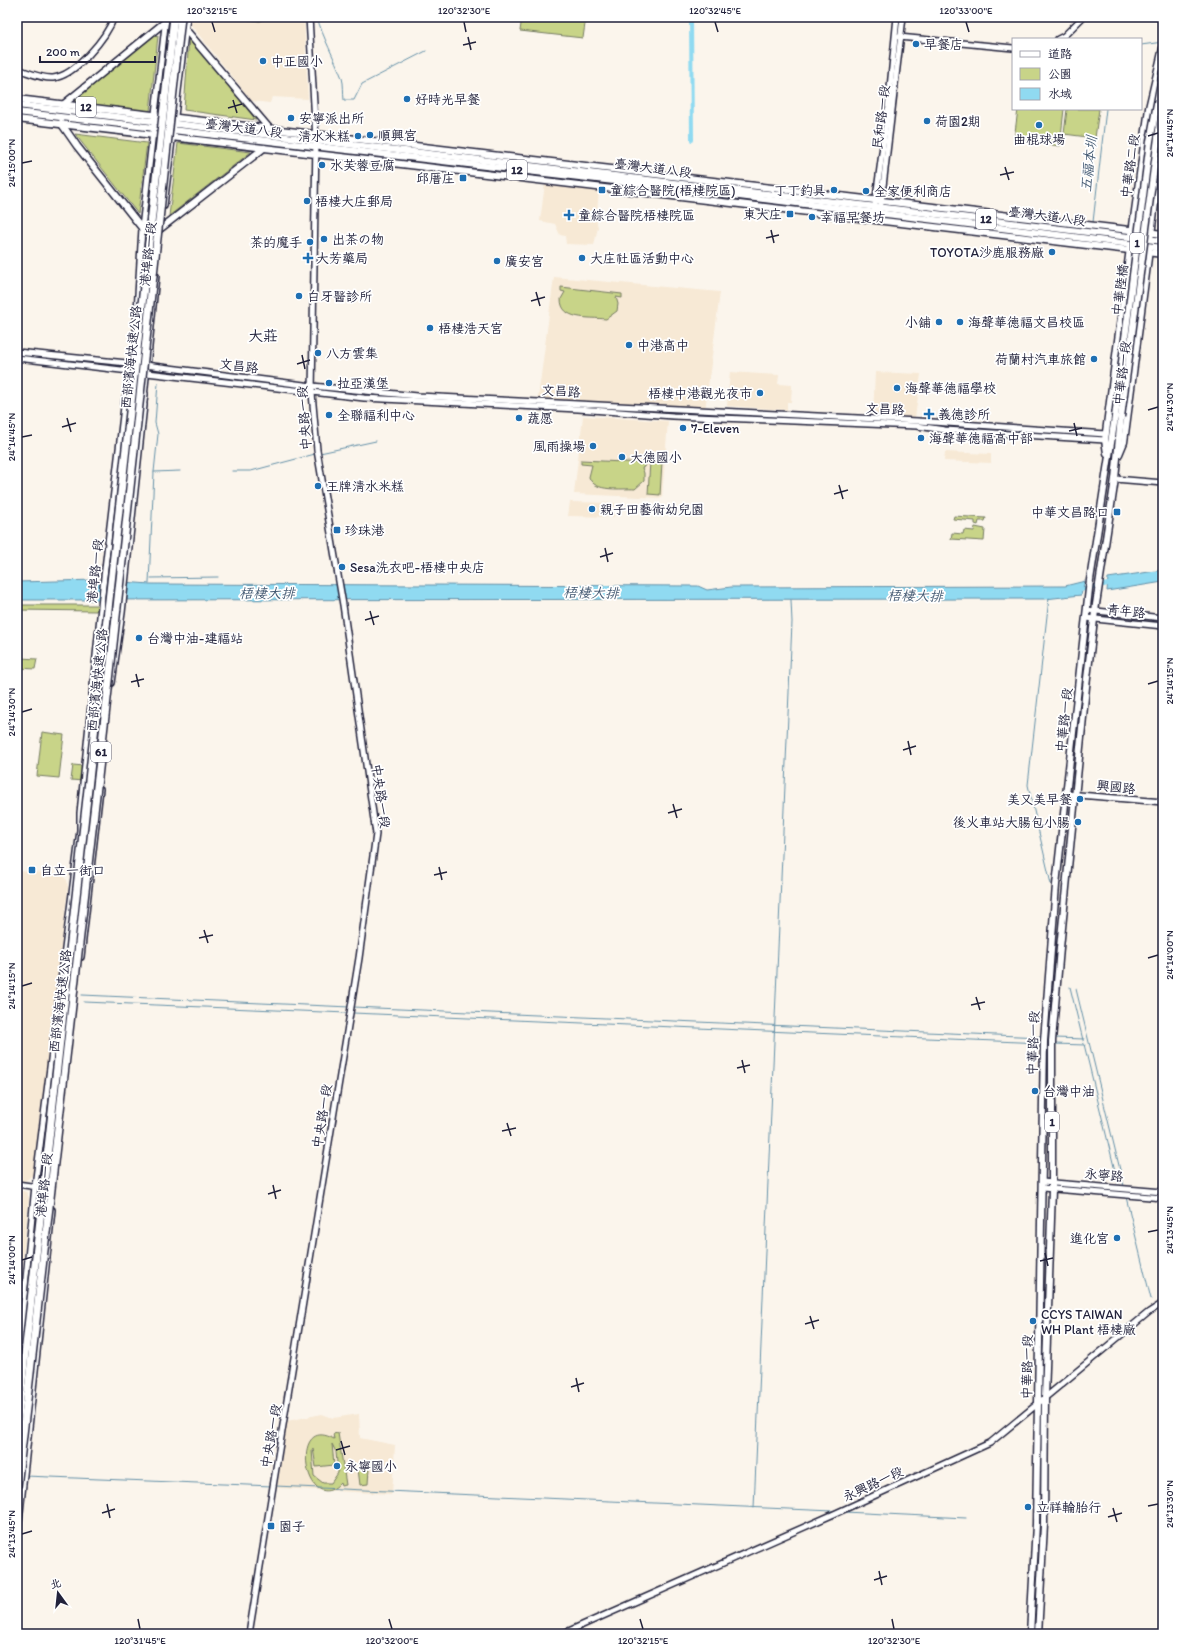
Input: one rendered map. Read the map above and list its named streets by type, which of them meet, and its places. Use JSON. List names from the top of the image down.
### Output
{
  "streets": {
    "highway": ["西部濱海快速公路", "61"],
    "main road": [
      "12",
      "臺灣大道八段",
      "中華路二段",
      "1",
      "中華陸橋",
      "中華路一段"
    ],
    "street": [
      "民和路一段",
      "港埠路一段",
      "文昌路",
      "中央路一段",
      "青年路",
      "興國路",
      "永寧路",
      "永興路一段"
    ]
  },
  "crossings": [
    ["12", "臺灣大道八段"],
    ["12", "港埠路一段"],
    ["民和路一段", "臺灣大道八段"],
    ["臺灣大道八段", "中華路二段"],
    ["臺灣大道八段", "1"],
    ["臺灣大道八段", "港埠路一段"],
    ["臺灣大道八段", "中華路一段"],
    ["臺灣大道八段", "中央路一段"],
    ["中華路二段", "中華路一段"],
    ["1", "中華路一段"],
    ["港埠路一段", "文昌路"],
    ["中華陸橋", "中華路一段"],
    ["文昌路", "中華路一段"],
    ["文昌路", "中央路一段"],
    ["中華路一段", "青年路"],
    ["中華路一段", "興國路"],
    ["中華路一段", "永寧路"],
    ["中華路一段", "永興路一段"]
  ],
  "districts": ["大莊"],
  "water": ["五福本圳", "梧棲大排"],
  "places": {
    "other": [
      "早餐店",
      "中正國小",
      "好時光早餐",
      "安寧派出所",
      "荷園2期",
      "曲棍球場",
      "順興宮",
      "清水米糕",
      "水芙蓉豆腐",
      "丁丁釣具",
      "全家便利商店",
      "梧棲大庄郵局",
      "幸福早餐坊",
      "出茶の物",
      "茶的魔手",
      "TOYOTA沙鹿服務廠",
      "大庄社區活動中心",
      "廣安宮",
      "白牙醫診所",
      "小舖",
      "海聲華德福文昌校區",
      "梧棲浩天宮",
      "中港高中",
      "八方雲集",
      "荷蘭村汽車旅館",
      "拉亞漢堡",
      "海聲華德福學校",
      "梧棲中港觀光夜市",
      "全聯福利中心",
      "蔬愿",
      "7-Eleven",
      "海聲華德福高中部",
      "風雨操場",
      "大德國小",
      "王牌清水米糕",
      "親子田藝術幼兒園",
      "Sesa洗衣吧-梧棲中央店",
      "台灣中油-建福站",
      "美又美早餐",
      "後火車站大腸包小腸",
      "台灣中油",
      "進化宮",
      "CCYS TAIWAN WH Plant 梧棲廠",
      "永寧國小",
      "立祥輪胎行"
    ],
    "transit": [
      "邱厝庄",
      "童綜合醫院(梧棲院區)",
      "東大庄",
      "中華文昌路口",
      "珍珠港",
      "自立一街口",
      "園子"
    ],
    "health": ["童綜合醫院梧棲院區", "大芳藥局", "義德診所"]
  },
  "legend": ["道路", "公園", "水域"],
  "scale_bar": "200 m",
  "north": "top",
  "coordinates": [
    "120°32'15\"E",
    "120°32'30\"E",
    "120°32'45\"E",
    "120°33'00\"E",
    "24°14'45\"N",
    "24°15'00\"N",
    "24°14'30\"N",
    "24°14'15\"N",
    "24°14'00\"N",
    "24°13'45\"N",
    "24°13'30\"N",
    "120°31'45\"E",
    "120°32'00\"E"
  ]
}
